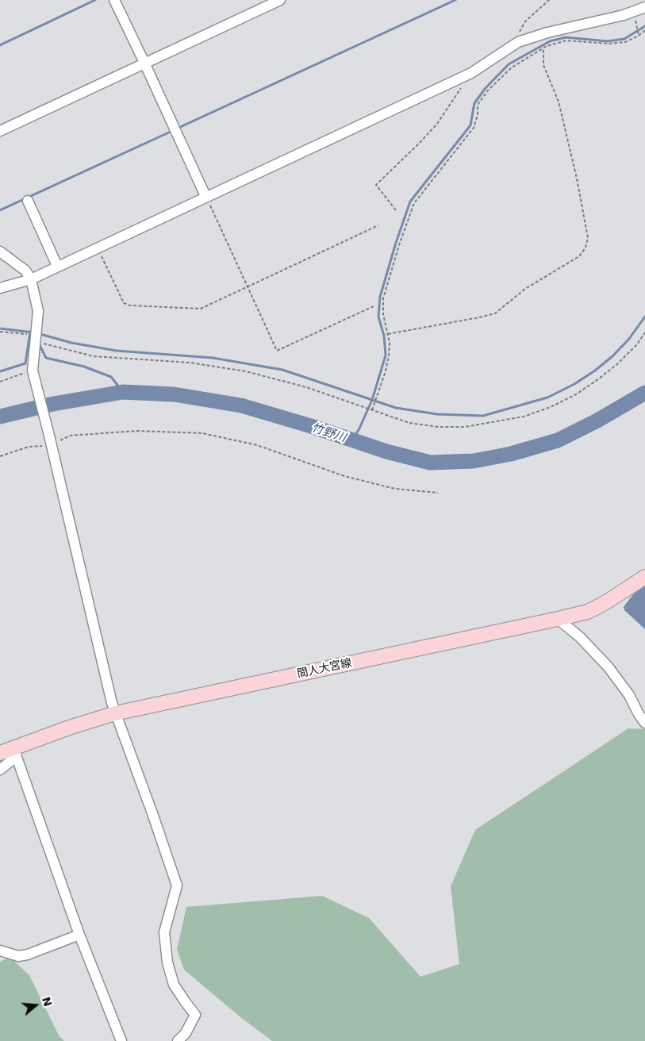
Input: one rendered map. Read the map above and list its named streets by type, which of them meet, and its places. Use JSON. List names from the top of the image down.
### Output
{
  "streets": {
    "main road": ["間人大宮線"]
  },
  "water": ["竹野川"],
  "north": "right"
}
